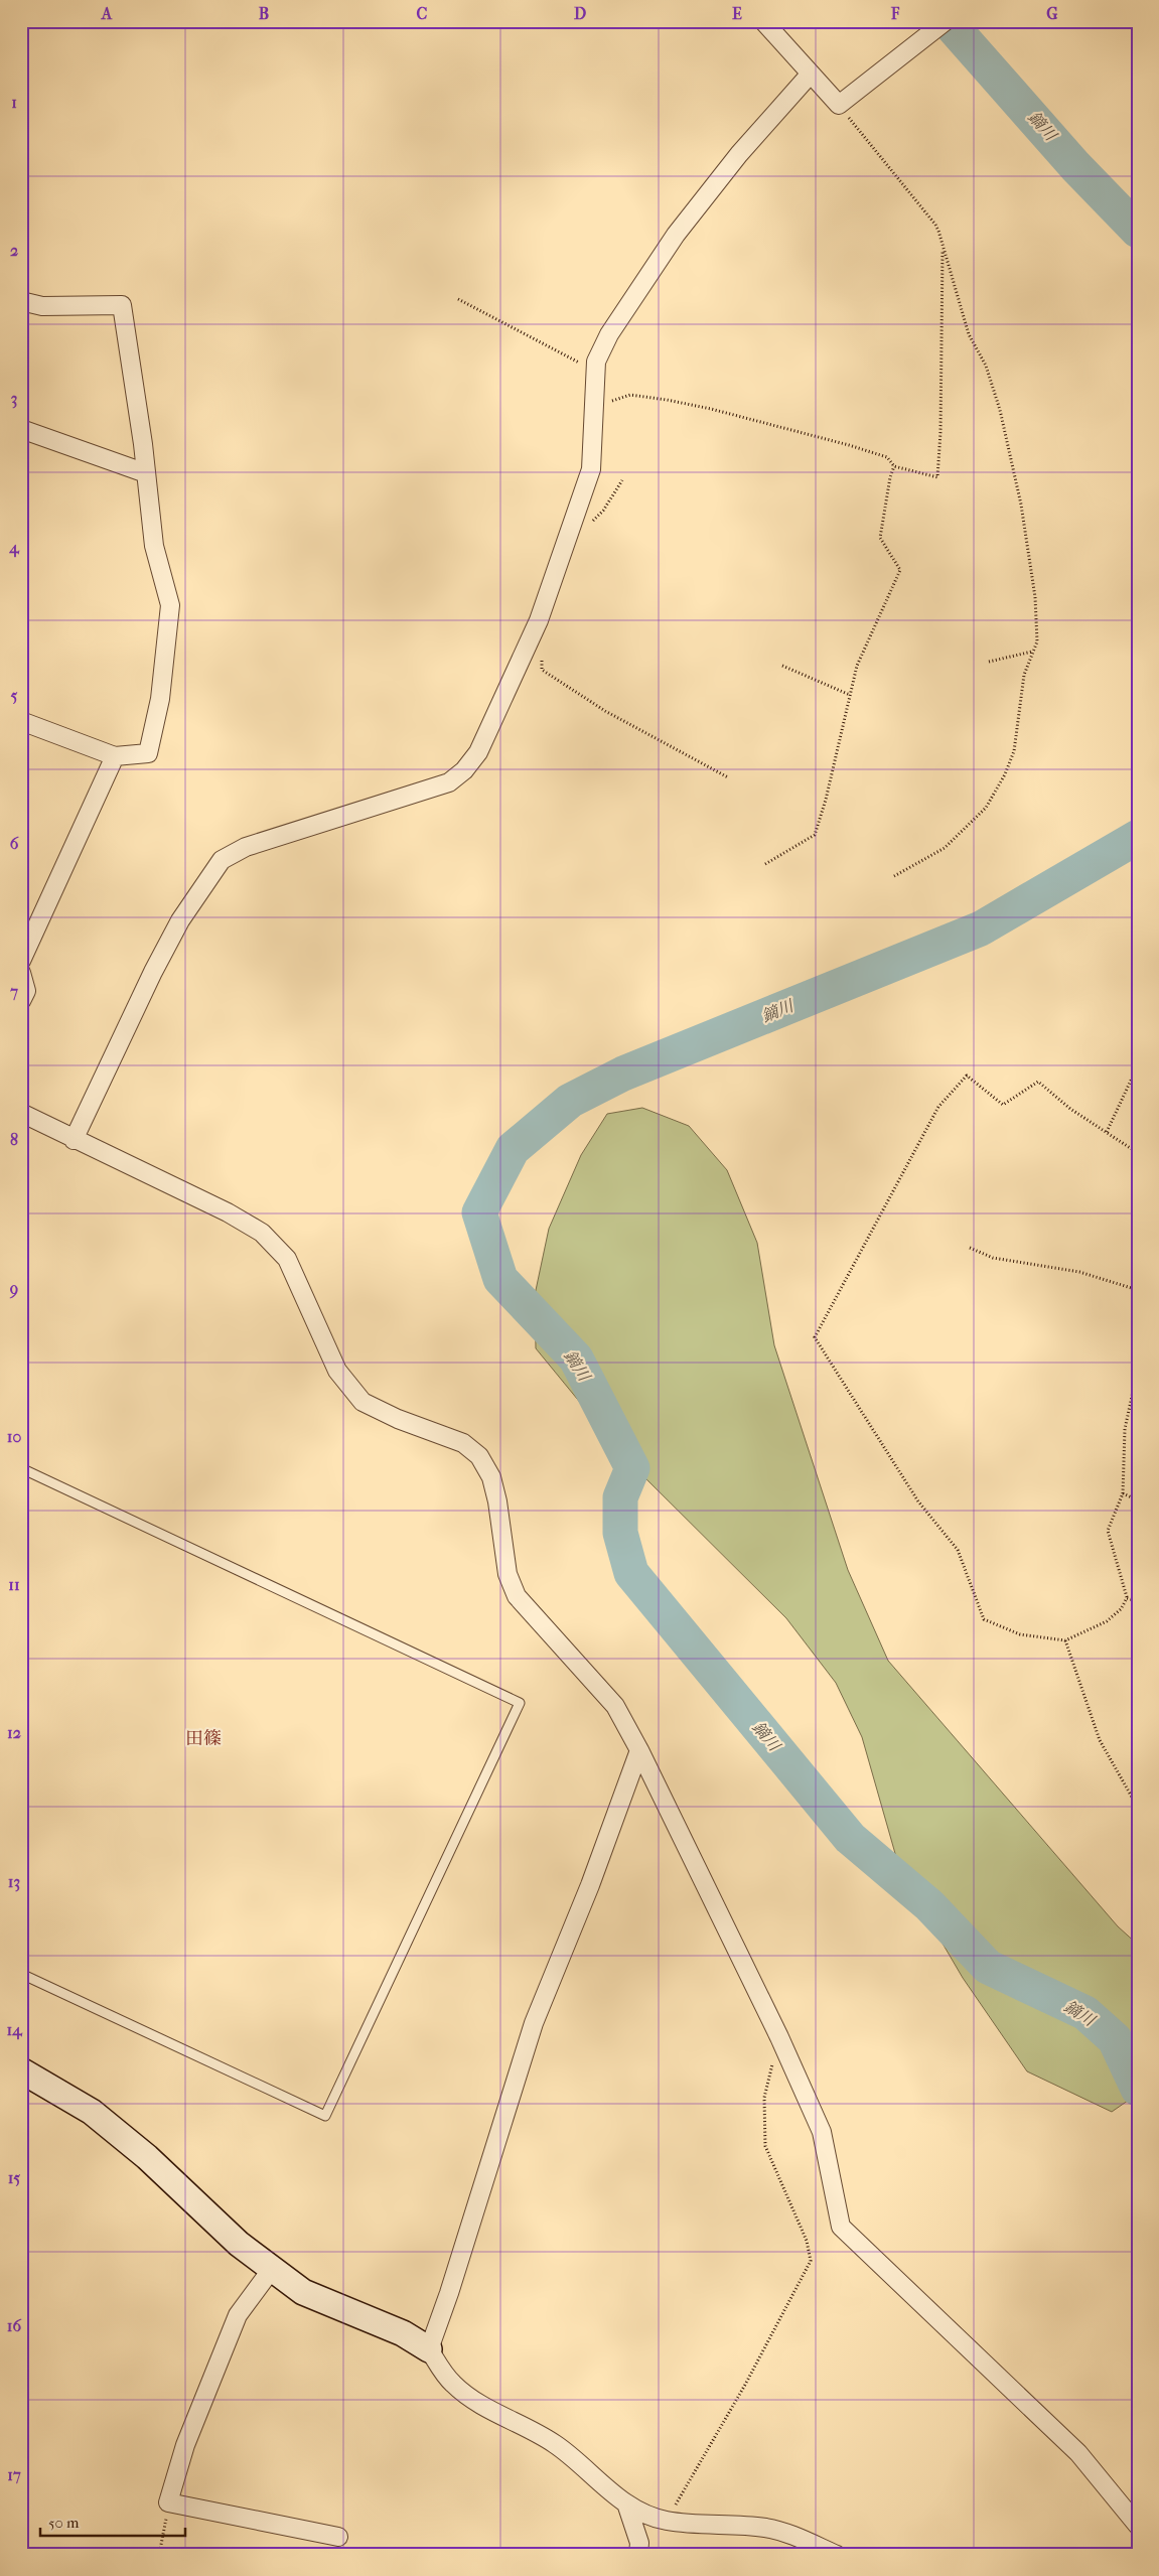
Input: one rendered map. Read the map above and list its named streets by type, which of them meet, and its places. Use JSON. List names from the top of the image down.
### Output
{
  "districts": ["田篠"],
  "water": ["鏑川"],
  "scale_bar": "50 m",
  "grid": {
    "columns": [
      "A",
      "B",
      "C",
      "D",
      "E",
      "F",
      "G"
    ],
    "rows": [
      "1",
      "2",
      "3",
      "4",
      "5",
      "6",
      "7",
      "8",
      "9",
      "10",
      "11",
      "12",
      "13",
      "14",
      "15",
      "16",
      "17"
    ]
  }
}
